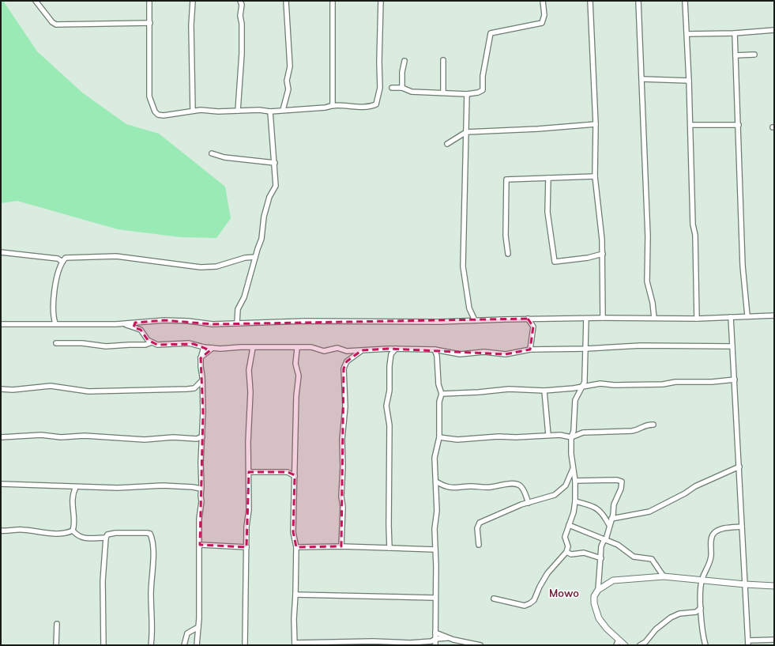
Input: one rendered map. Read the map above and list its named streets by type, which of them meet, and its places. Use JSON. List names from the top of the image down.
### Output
{
  "districts": ["Mowo"]
}
